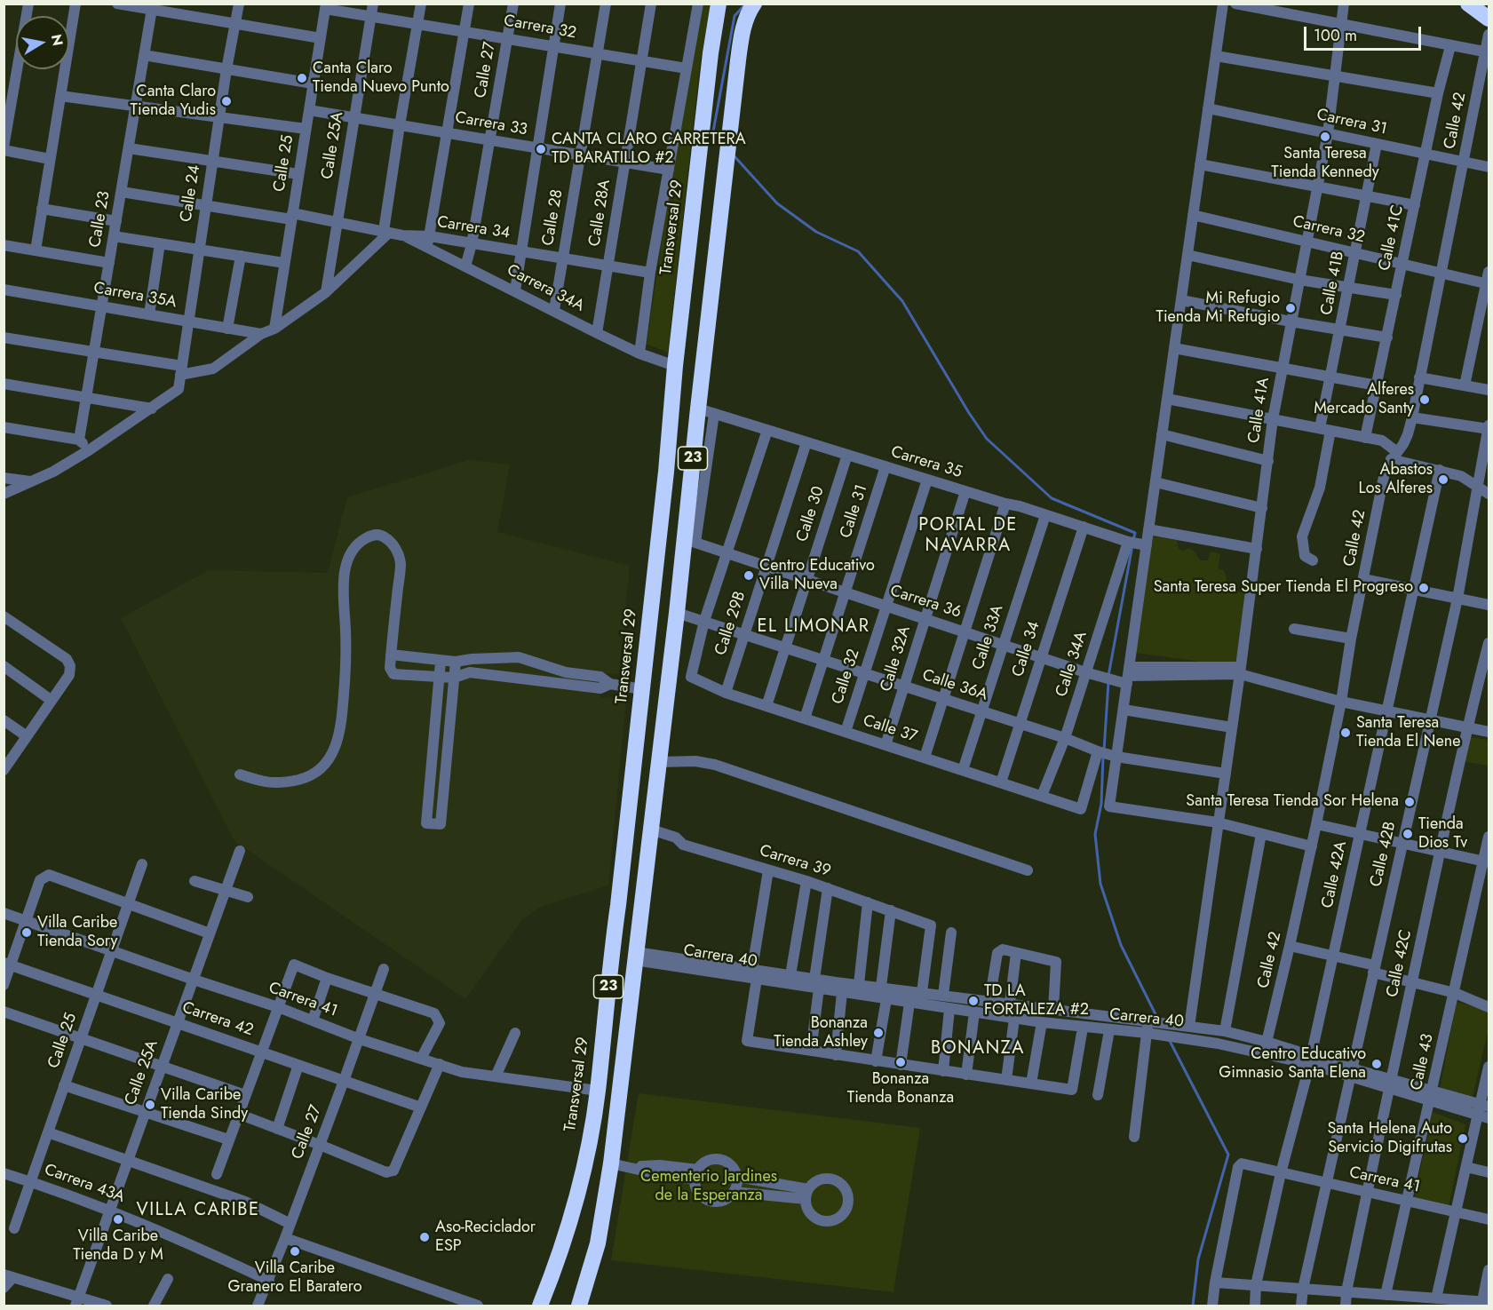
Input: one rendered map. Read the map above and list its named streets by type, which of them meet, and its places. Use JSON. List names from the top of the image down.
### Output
{
  "streets": {
    "highway": ["Transversal 29", "23"],
    "street": [
      "Carrera 32",
      "Calle 27",
      "Calle 42",
      "Carrera 31",
      "Carrera 33",
      "Calle 25A",
      "Calle 25",
      "Calle 24",
      "Calle 28A",
      "Calle 28",
      "Calle 23",
      "Carrera 34",
      "Calle 41C",
      "Calle 41B",
      "Carrera 34A",
      "Carrera 35A",
      "Calle 41A",
      "Carrera 35",
      "Calle 31",
      "Calle 30",
      "Carrera 36",
      "Calle 29B",
      "Calle 33A",
      "Calle 34",
      "Calle 32A",
      "Calle 34A",
      "Calle 32",
      "Calle 36A",
      "Calle 37",
      "Calle 42B",
      "Carrera 39",
      "Calle 42A",
      "Carrera 40",
      "Calle 42C",
      "Carrera 41",
      "Carrera 42",
      "Calle 43",
      "Carrera 43A"
    ]
  },
  "crossings": [
    ["Carrera 32", "Calle 27"],
    ["Carrera 32", "Calle 42"],
    ["Carrera 32", "Calle 25A"],
    ["Carrera 32", "Calle 25"],
    ["Carrera 32", "Calle 28A"],
    ["Carrera 32", "Calle 28"],
    ["Carrera 32", "Calle 41C"],
    ["Carrera 32", "Calle 41B"],
    ["Carrera 32", "Calle 41A"],
    ["Calle 27", "Carrera 33"],
    ["Calle 27", "Carrera 34"],
    ["Calle 27", "Carrera 34A"],
    ["Calle 27", "Carrera 41"],
    ["Calle 27", "Carrera 42"],
    ["Calle 27", "Carrera 43A"],
    ["Calle 42", "Carrera 31"],
    ["Calle 42", "Carrera 36"],
    ["Calle 42", "Carrera 40"],
    ["Carrera 31", "Calle 41C"],
    ["Carrera 31", "Calle 41B"],
    ["Carrera 31", "Calle 41A"],
    ["Carrera 33", "Calle 25A"],
    ["Carrera 33", "Calle 25"],
    ["Carrera 33", "Calle 28A"],
    ["Carrera 33", "Calle 28"],
    ["Calle 25A", "Carrera 34"],
    ["Calle 25A", "Carrera 41"],
    ["Calle 25A", "Carrera 42"],
    ["Calle 25A", "Carrera 43A"],
    ["Calle 25", "Carrera 34"],
    ["Calle 25", "Carrera 41"],
    ["Calle 25", "Carrera 42"],
    ["Calle 25", "Carrera 43A"],
    ["Calle 24", "Carrera 34"],
    ["Calle 24", "Carrera 35A"],
    ["Calle 28A", "Carrera 34"],
    ["Calle 28A", "Carrera 34A"],
    ["Calle 28", "Carrera 34"],
    ["Calle 28", "Carrera 34A"],
    ["Calle 23", "Carrera 34"],
    ["Calle 23", "Carrera 35A"],
    ["Transversal 29", "Carrera 34A"],
    ["Transversal 29", "Carrera 41"],
    ["Carrera 34", "Carrera 34A"],
    ["Calle 41A", "Carrera 36"],
    ["Calle 41A", "Calle 36A"],
    ["Calle 41A", "Carrera 40"],
    ["23", "Carrera 35"],
    ["23", "Carrera 36"],
    ["23", "Calle 36A"],
    ["23", "Carrera 39"],
    ["23", "Carrera 40"],
    ["Carrera 35", "Calle 31"],
    ["Carrera 35", "Calle 30"],
    ["Carrera 35", "Calle 29B"],
    ["Carrera 35", "Calle 33A"],
    ["Carrera 35", "Calle 34"],
    ["Carrera 35", "Calle 32A"],
    ["Carrera 35", "Calle 34A"],
    ["Carrera 35", "Calle 32"],
    ["Calle 31", "Carrera 36"],
    ["Calle 31", "Calle 36A"],
    ["Calle 31", "Calle 37"],
    ["Calle 30", "Carrera 36"],
    ["Calle 30", "Calle 36A"],
    ["Calle 30", "Calle 37"],
    ["Carrera 36", "Calle 29B"],
    ["Carrera 36", "Calle 33A"],
    ["Carrera 36", "Calle 34"],
    ["Carrera 36", "Calle 32A"],
    ["Carrera 36", "Calle 34A"],
    ["Carrera 36", "Calle 32"],
    ["Carrera 36", "Calle 42B"],
    ["Carrera 36", "Calle 42A"],
    ["Carrera 36", "Calle 42C"],
    ["Calle 29B", "Calle 36A"],
    ["Calle 29B", "Calle 37"],
    ["Calle 33A", "Calle 36A"],
    ["Calle 33A", "Calle 37"],
    ["Calle 34", "Calle 36A"],
    ["Calle 34", "Calle 37"],
    ["Calle 32A", "Calle 36A"],
    ["Calle 32A", "Calle 37"],
    ["Calle 34A", "Calle 36A"],
    ["Calle 34A", "Calle 37"],
    ["Calle 32", "Calle 36A"],
    ["Calle 32", "Calle 37"],
    ["Calle 36A", "Calle 37"],
    ["Calle 42B", "Carrera 40"],
    ["Calle 42B", "Carrera 41"],
    ["Carrera 39", "Carrera 40"],
    ["Calle 42A", "Carrera 40"],
    ["Calle 42A", "Carrera 41"],
    ["Carrera 40", "Calle 42C"],
    ["Carrera 40", "Calle 43"],
    ["Calle 42C", "Carrera 41"],
    ["Carrera 41", "Calle 43"]
  ],
  "districts": [
    "PORTAL DE NAVARRA",
    "EL LIMONAR",
    "BONANZA",
    "VILLA CARIBE"
  ],
  "parks": ["Cementerio Jardines de la Esperanza"],
  "places": [
    "Canta Claro Tienda Nuevo Punto",
    "Canta Claro Tienda Yudis",
    "Santa Teresa Tienda Kennedy",
    "CANTA CLARO CARRETERA TD BARATILLO #2",
    "Mi Refugio Tienda Mi Refugio",
    "Alferes Mercado Santy",
    "Abastos Los Alferes",
    "Centro Educativo Villa Nueva",
    "Santa Teresa Super Tienda El Progreso",
    "Santa Teresa Tienda El Nene",
    "Santa Teresa Tienda Sor Helena",
    "Tienda Dios Tv",
    "Villa Caribe Tienda Sory",
    "TD LA FORTALEZA #2",
    "Bonanza Tienda Ashley",
    "Bonanza Tienda Bonanza",
    "Centro Educativo Gimnasio Santa Elena",
    "Villa Caribe Tienda Sindy",
    "Santa Helena Auto Servicio Digifrutas",
    "Villa Caribe Tienda D y M",
    "Aso-Reciclador ESP",
    "Villa Caribe Granero El Baratero"
  ],
  "scale_bar": "100 m",
  "north": "right"
}
